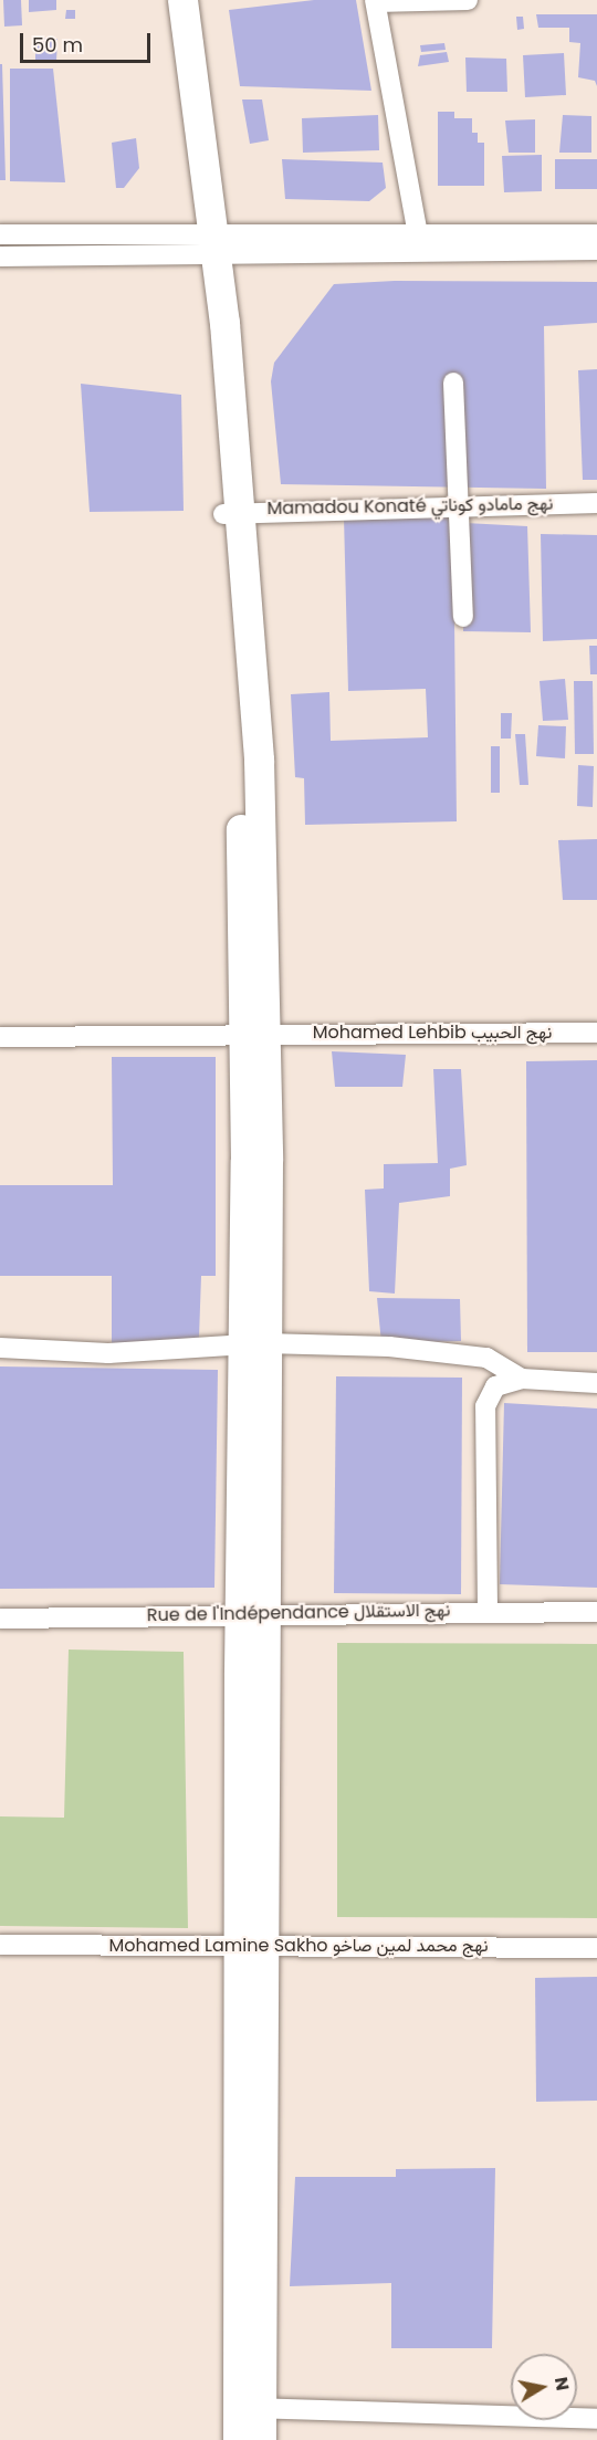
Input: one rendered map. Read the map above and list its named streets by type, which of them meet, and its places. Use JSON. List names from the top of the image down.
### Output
{
  "streets": {
    "street": [
      "Mamadou Konaté نهج مامادو كوناتي",
      "Mohamed Lehbib نهج الحبيب",
      "Rue de l'Indépendance نهج الاستقلال",
      "Mohamed Lamine Sakho نهج محمد لمين صاخو"
    ]
  },
  "scale_bar": "50 m",
  "north": "right"
}
